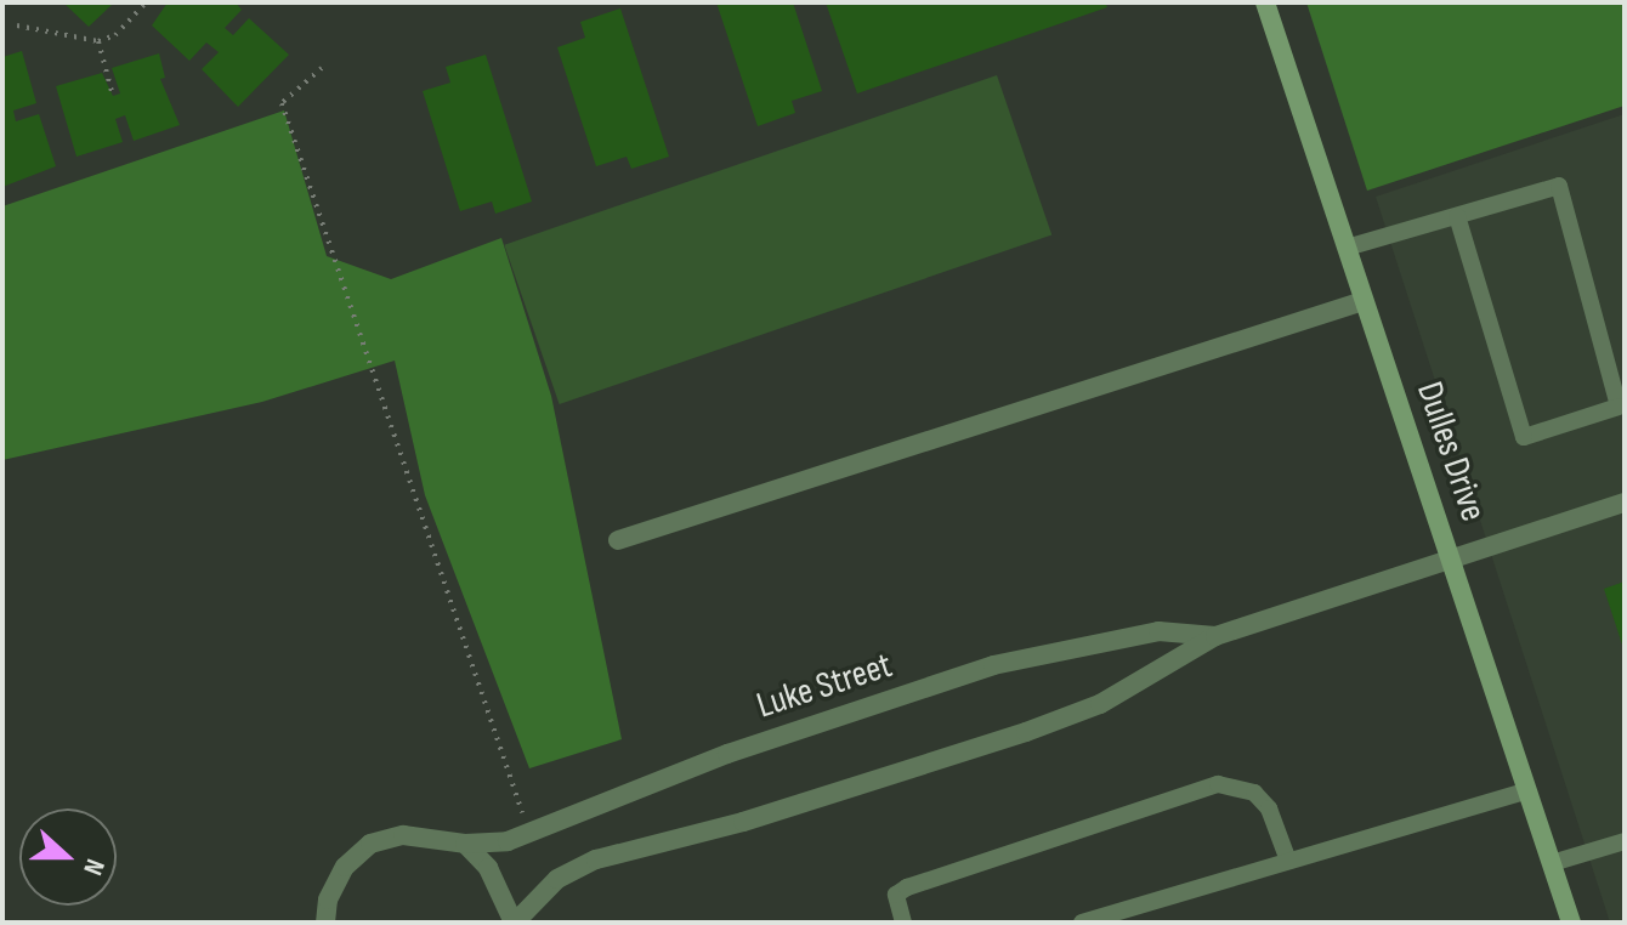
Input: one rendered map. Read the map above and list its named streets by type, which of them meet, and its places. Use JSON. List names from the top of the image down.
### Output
{
  "streets": {
    "street": ["Dulles Drive", "Luke Street"]
  },
  "crossings": [
    ["Dulles Drive", "Luke Street"]
  ],
  "north": "right"
}
